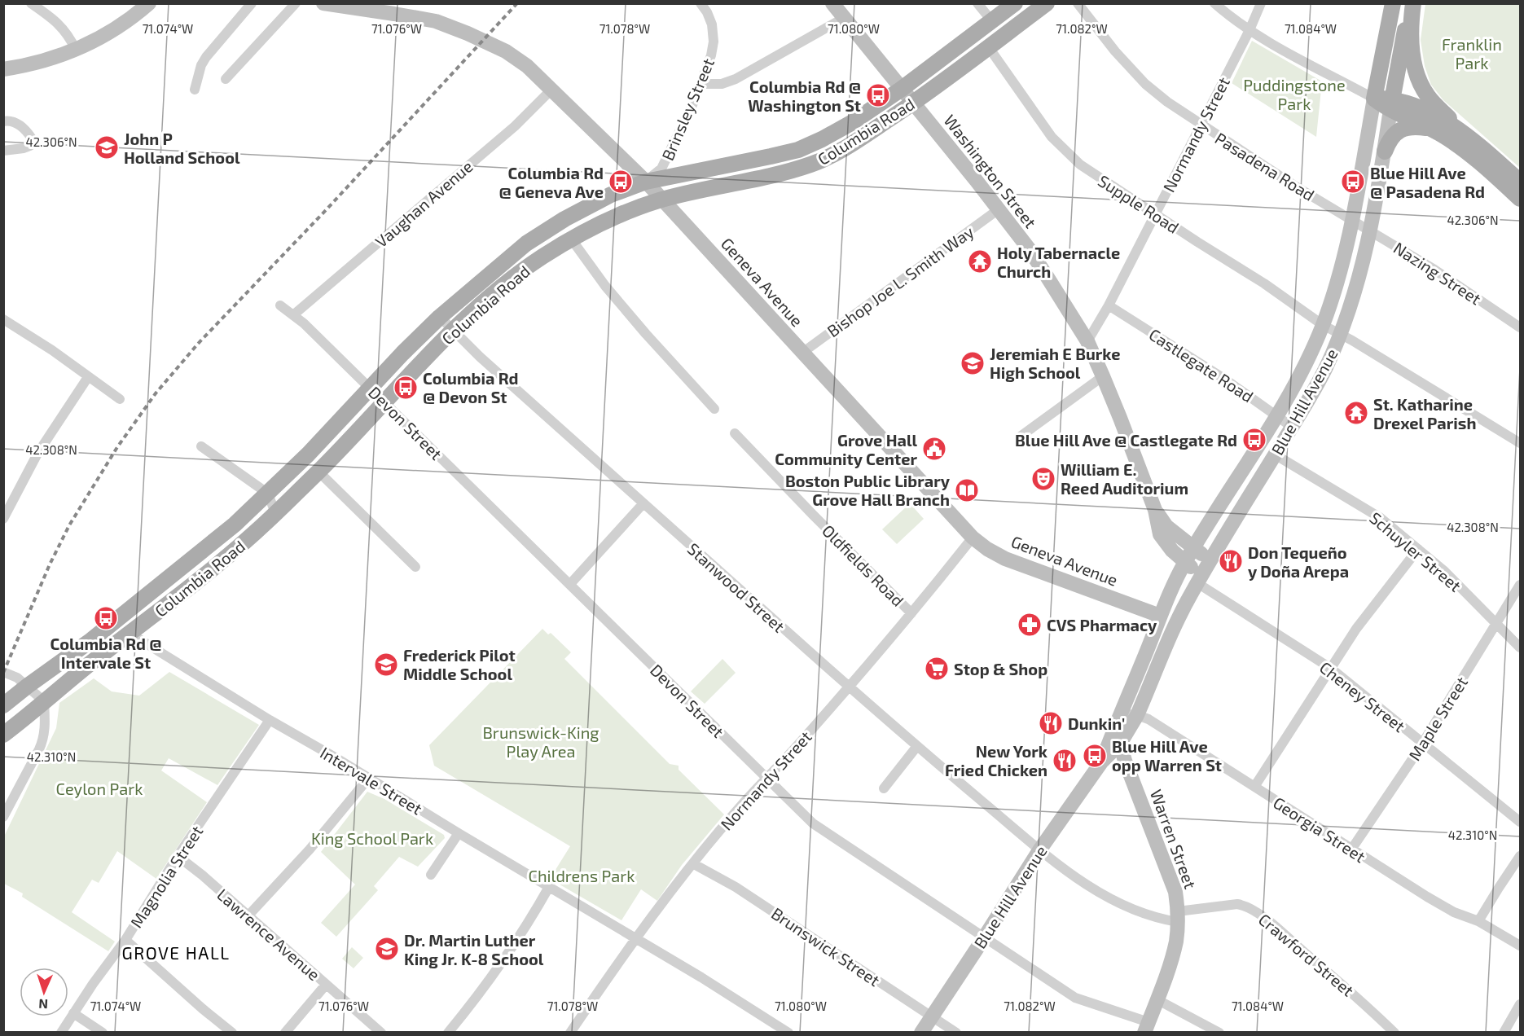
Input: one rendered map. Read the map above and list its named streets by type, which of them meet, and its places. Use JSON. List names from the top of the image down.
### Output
{
  "streets": {
    "main road": [
      "Columbia Road",
      "Washington Street",
      "Geneva Avenue",
      "Blue Hill Avenue",
      "Warren Street"
    ],
    "street": [
      "Brinsley Street",
      "Normandy Street",
      "Pasadena Road",
      "Vaughan Avenue",
      "Supple Road",
      "Nazing Street",
      "Bishop Joe L. Smith Way",
      "Castlegate Road",
      "Devon Street",
      "Schuyler Street",
      "Oldfields Road",
      "Stanwood Street",
      "Cheney Street",
      "Maple Street",
      "Intervale Street",
      "Georgia Street",
      "Magnolia Street",
      "Lawrence Avenue",
      "Brunswick Street",
      "Crawford Street"
    ]
  },
  "crossings": [
    ["Brinsley Street", "Columbia Road"],
    ["Brinsley Street", "Geneva Avenue"],
    ["Columbia Road", "Washington Street"],
    ["Columbia Road", "Supple Road"],
    ["Columbia Road", "Geneva Avenue"],
    ["Columbia Road", "Devon Street"],
    ["Columbia Road", "Stanwood Street"],
    ["Columbia Road", "Intervale Street"],
    ["Normandy Street", "Pasadena Road"],
    ["Normandy Street", "Washington Street"],
    ["Normandy Street", "Supple Road"],
    ["Normandy Street", "Geneva Avenue"],
    ["Normandy Street", "Castlegate Road"],
    ["Normandy Street", "Devon Street"],
    ["Normandy Street", "Oldfields Road"],
    ["Normandy Street", "Stanwood Street"],
    ["Normandy Street", "Intervale Street"],
    ["Normandy Street", "Brunswick Street"],
    ["Pasadena Road", "Nazing Street"],
    ["Pasadena Road", "Blue Hill Avenue"],
    ["Washington Street", "Bishop Joe L. Smith Way"],
    ["Washington Street", "Blue Hill Avenue"],
    ["Washington Street", "Cheney Street"],
    ["Vaughan Avenue", "Geneva Avenue"],
    ["Vaughan Avenue", "Devon Street"],
    ["Supple Road", "Blue Hill Avenue"],
    ["Nazing Street", "Blue Hill Avenue"],
    ["Bishop Joe L. Smith Way", "Geneva Avenue"],
    ["Geneva Avenue", "Blue Hill Avenue"],
    ["Castlegate Road", "Blue Hill Avenue"],
    ["Blue Hill Avenue", "Devon Street"],
    ["Blue Hill Avenue", "Schuyler Street"],
    ["Blue Hill Avenue", "Stanwood Street"],
    ["Blue Hill Avenue", "Cheney Street"],
    ["Blue Hill Avenue", "Georgia Street"],
    ["Blue Hill Avenue", "Warren Street"],
    ["Blue Hill Avenue", "Brunswick Street"],
    ["Blue Hill Avenue", "Crawford Street"],
    ["Devon Street", "Warren Street"],
    ["Schuyler Street", "Maple Street"],
    ["Stanwood Street", "Crawford Street"],
    ["Cheney Street", "Maple Street"],
    ["Maple Street", "Georgia Street"],
    ["Intervale Street", "Magnolia Street"],
    ["Georgia Street", "Warren Street"],
    ["Warren Street", "Crawford Street"],
    ["Magnolia Street", "Lawrence Avenue"]
  ],
  "districts": ["GROVE HALL"],
  "parks": [
    "Franklin Park",
    "Puddingstone Park",
    "Brunswick-King Play Area",
    "Ceylon Park",
    "King School Park",
    "Childrens Park"
  ],
  "places": {
    "bus stop": [
      "Columbia Rd @ Washington St",
      "Columbia Rd @ Geneva Ave",
      "Blue Hill Ave @ Pasadena Rd",
      "Columbia Rd @ Devon St",
      "Blue Hill Ave @ Castlegate Rd",
      "Columbia Rd @ Intervale St",
      "Blue Hill Ave opp Warren St"
    ],
    "school or university": [
      "John P Holland School",
      "Jeremiah E Burke High School",
      "Frederick Pilot Middle School",
      "Dr. Martin Luther King Jr. K-8 School"
    ],
    "temple": ["Holy Tabernacle Church", "St. Katharine Drexel Parish"],
    "public building": ["Grove Hall Community Center"],
    "theatre": ["William E. Reed Auditorium"],
    "library": ["Boston Public Library Grove Hall Branch"],
    "restaurant": ["Don Tequeño y Doña Arepa", "Dunkin'", "New York Fried Chicken"],
    "pharmacy": ["CVS Pharmacy"],
    "supermarket": ["Stop & Shop"]
  },
  "north": "bottom",
  "coordinates": [
    "71.074°W",
    "71.076°W",
    "71.078°W",
    "71.080°W",
    "71.082°W",
    "71.084°W",
    "42.306°N",
    "42.308°N",
    "42.310°N"
  ]
}
